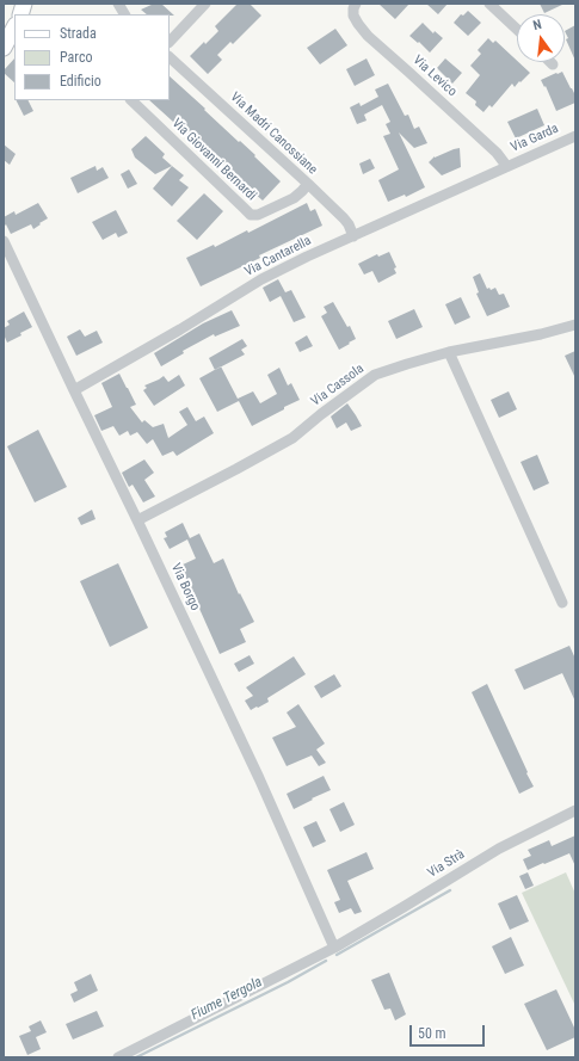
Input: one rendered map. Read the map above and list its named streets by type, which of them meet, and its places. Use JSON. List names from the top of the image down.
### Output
{
  "streets": {
    "street": [
      "Via Levico",
      "Via Madri Canossiane",
      "Via Garda",
      "Via Giovanni Bernardi",
      "Via Cantarella",
      "Via Cassola",
      "Via Borgo",
      "Via Strà"
    ]
  },
  "crossings": [
    ["Via Levico", "Via Garda"],
    ["Via Levico", "Via Cantarella"],
    ["Via Madri Canossiane", "Via Giovanni Bernardi"],
    ["Via Madri Canossiane", "Via Cantarella"],
    ["Via Garda", "Via Cantarella"],
    ["Via Cantarella", "Via Borgo"],
    ["Via Cassola", "Via Borgo"],
    ["Via Borgo", "Via Strà"]
  ],
  "water": ["Fiume Tergola"],
  "legend": ["Strada", "Parco", "Edificio"],
  "scale_bar": "50 m",
  "north": "top"
}
